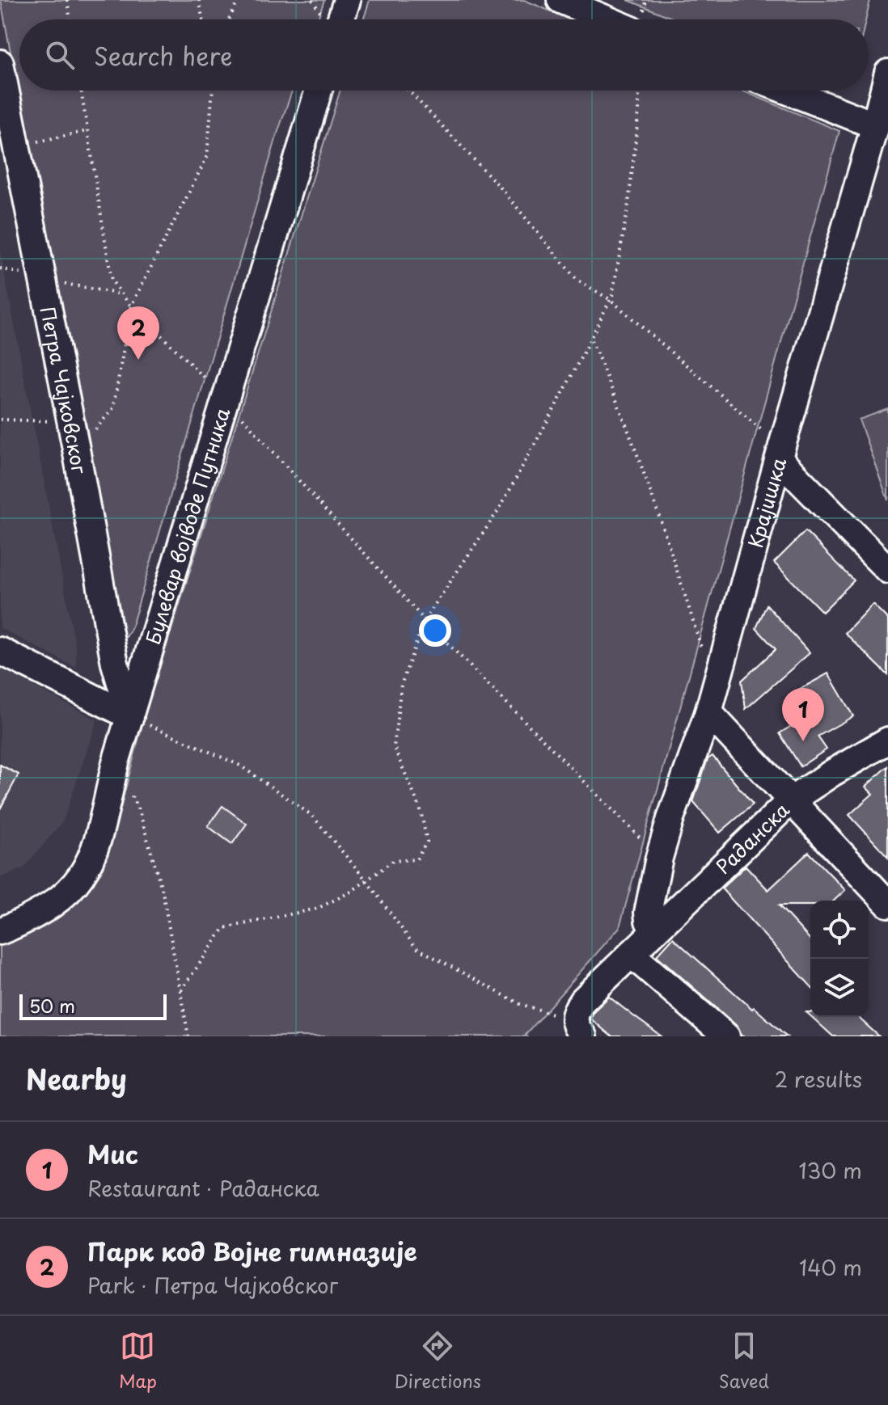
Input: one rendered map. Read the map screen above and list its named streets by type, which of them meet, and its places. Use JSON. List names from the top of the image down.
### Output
{
  "streets": {
    "street": [
      "Петра Чајковског",
      "Крајишка",
      "Булевар војводе Путника",
      "Раданска"
    ]
  },
  "crossings": [
    ["Петра Чајковског", "Булевар војводе Путника"],
    ["Крајишка", "Раданска"]
  ],
  "scale_bar": "50 m",
  "page": {
    "search": "Search here",
    "pins": ["2", "1"],
    "scale": "50 m",
    "heading": ["Nearby", "2 results"],
    "list": [
      {
        "mark": "1",
        "name": "Мис",
        "note": "Restaurant · Раданска",
        "value": "130 m"
      },
      {
        "mark": "2",
        "name": "Парк код Војне гимназије",
        "note": "Park · Петра Чајковског",
        "value": "140 m"
      }
    ],
    "nav": ["Map", "Directions", "Saved"]
  }
}
